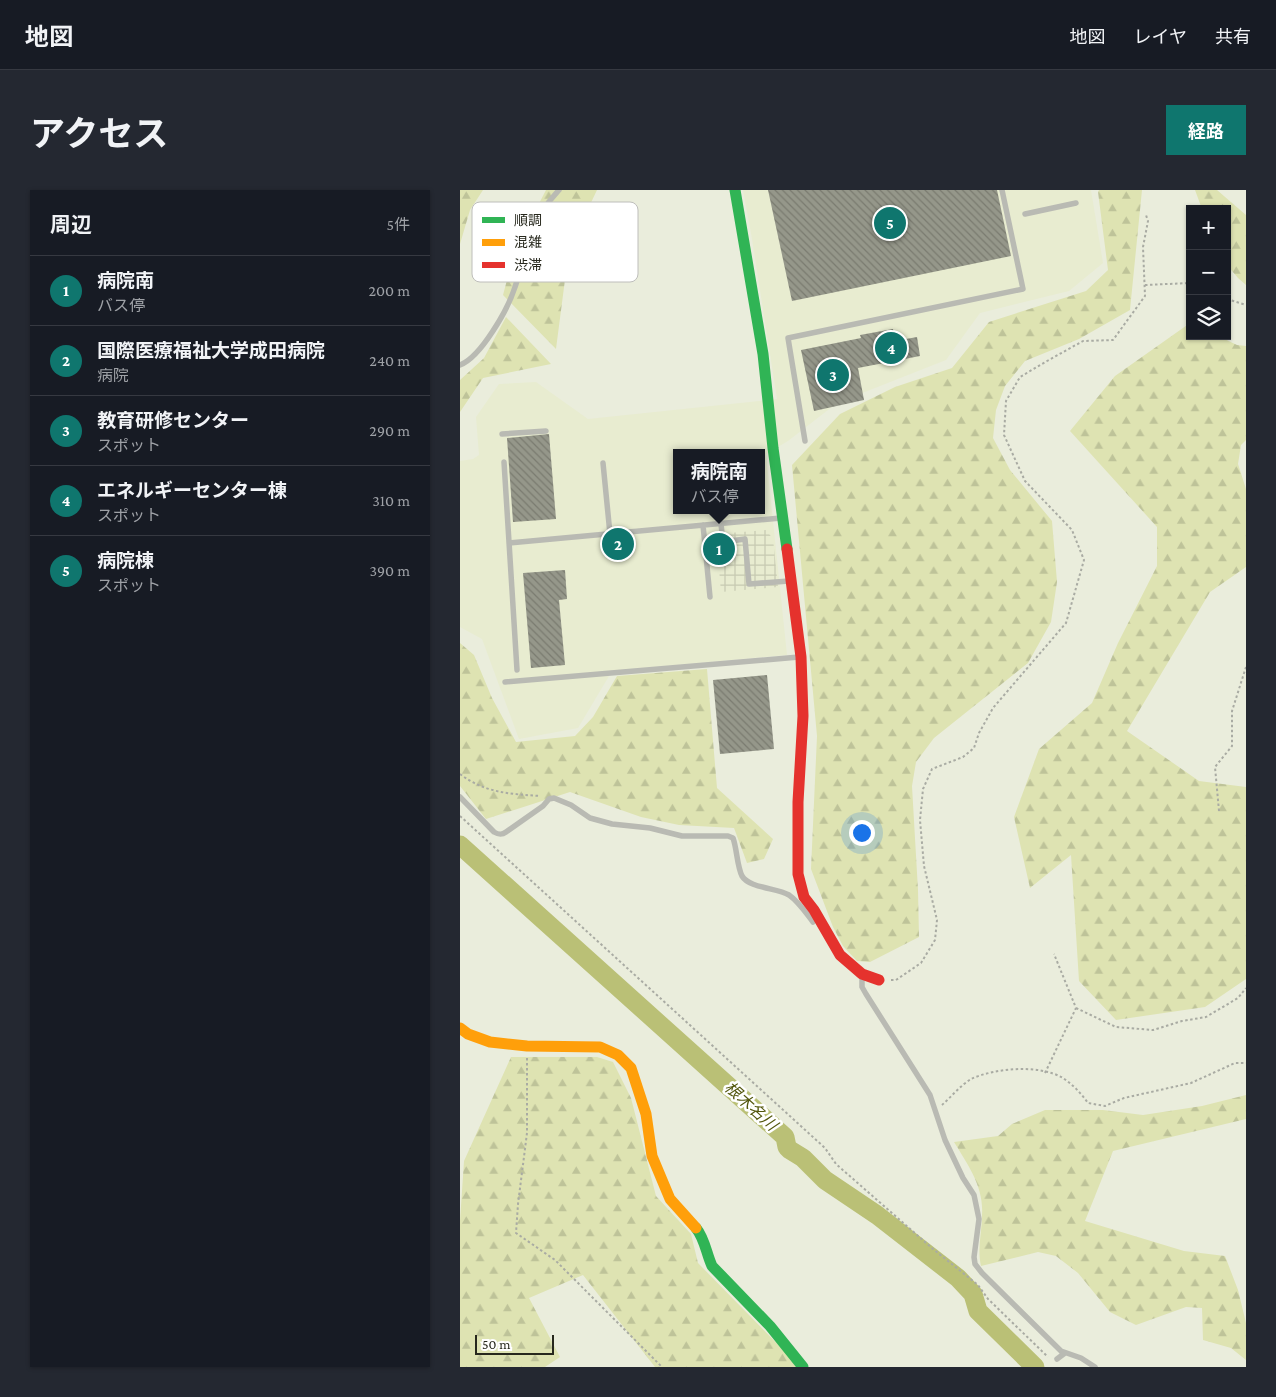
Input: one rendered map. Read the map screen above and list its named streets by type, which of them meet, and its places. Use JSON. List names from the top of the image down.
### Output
{
  "water": ["根木名川"],
  "legend": ["順調", "混雑", "渋滞"],
  "scale_bar": "50 m",
  "page": {
    "header": "地図",
    "nav": ["地図", "レイヤ", "共有"],
    "title": "アクセス",
    "buttons": "経路",
    "heading": ["周辺", "5件"],
    "map_buttons": ["+", "−"],
    "pins": [
      "5",
      "4",
      "3",
      "2",
      "1"
    ],
    "list": [
      {
        "mark": "1",
        "name": "病院南",
        "note": "バス停",
        "value": "200 m"
      },
      {
        "mark": "2",
        "name": "国際医療福祉大学成田病院",
        "note": "病院",
        "value": "240 m"
      },
      {
        "mark": "3",
        "name": "教育研修センター",
        "note": "スポット",
        "value": "290 m"
      },
      {
        "mark": "4",
        "name": "エネルギーセンター棟",
        "note": "スポット",
        "value": "310 m"
      },
      {
        "mark": "5",
        "name": "病院棟",
        "note": "スポット",
        "value": "390 m"
      }
    ],
    "popup": ["病院南", "バス停"],
    "scale": "50 m"
  }
}
